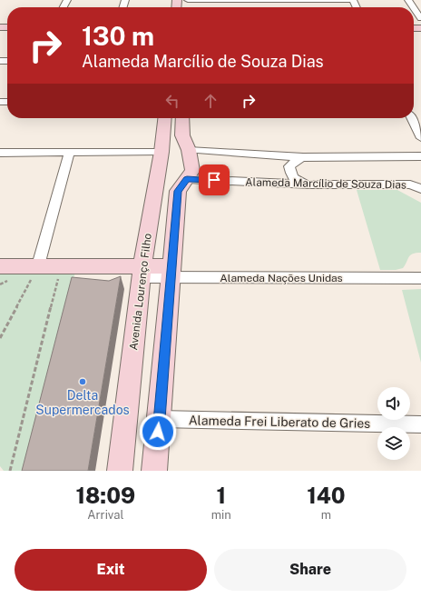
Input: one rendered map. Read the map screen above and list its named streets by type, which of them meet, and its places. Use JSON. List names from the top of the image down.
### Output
{
  "streets": {
    "street": [
      "Alameda Marcílio de Souza Dias",
      "Alameda Nações Unidas",
      "Avenida Lourenço Filho",
      "Alameda Frei Liberato de Gries"
    ]
  },
  "places": ["Delta Supermercados"],
  "page": {
    "turn": ["130 m", "Alameda Marcílio de Souza Dias"],
    "eta": [
      "18:09",
      "Arrival",
      "1",
      "min",
      "140",
      "m"
    ],
    "buttons": ["Exit", "Share"]
  }
}
